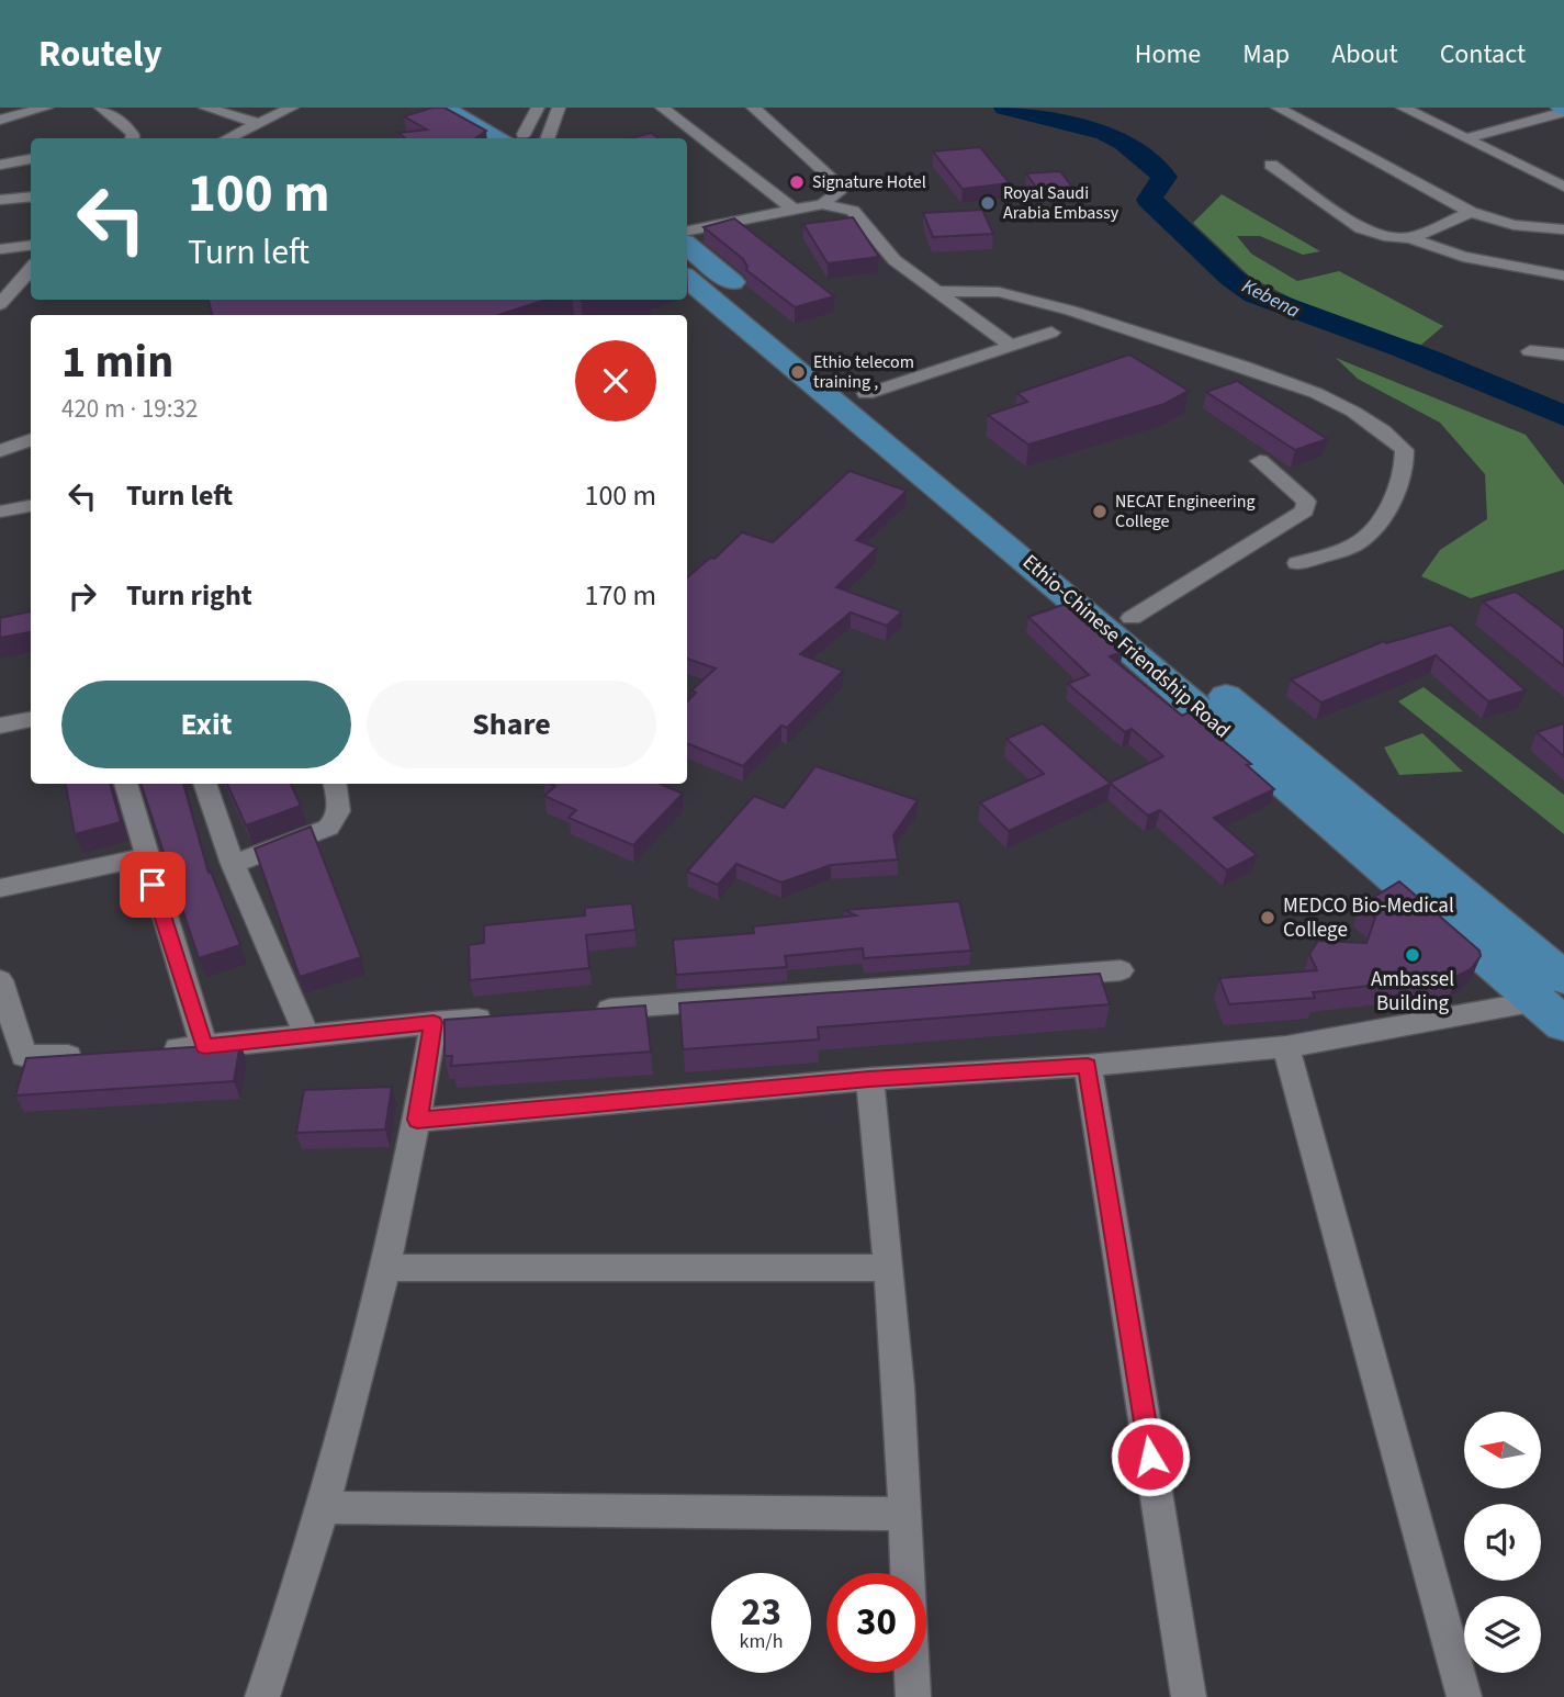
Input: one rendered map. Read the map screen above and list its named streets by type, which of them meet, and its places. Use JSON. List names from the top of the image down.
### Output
{
  "streets": {
    "main road": ["Ethio-Chinese Friendship Road"]
  },
  "water": ["Kebena"],
  "places": [
    "Signature Hotel",
    "Royal Saudi Arabia Embassy",
    "Ethio telecom training ,",
    "NECAT Engineering College",
    "MEDCO Bio-Medical College",
    "Ambassel Building"
  ],
  "north": "left",
  "page": {
    "header": "Routely",
    "nav": [
      "Home",
      "Map",
      "About",
      "Contact"
    ],
    "turn": ["100 m", "Turn left"],
    "heading": ["1 min", "420 m · 19:32"],
    "list": [
      {
        "name": "Turn left",
        "value": "100 m"
      },
      {
        "name": "Turn right",
        "value": "170 m"
      }
    ],
    "buttons": ["Exit", "Share"],
    "speed": "23 km/h",
    "limit": "30"
  }
}
